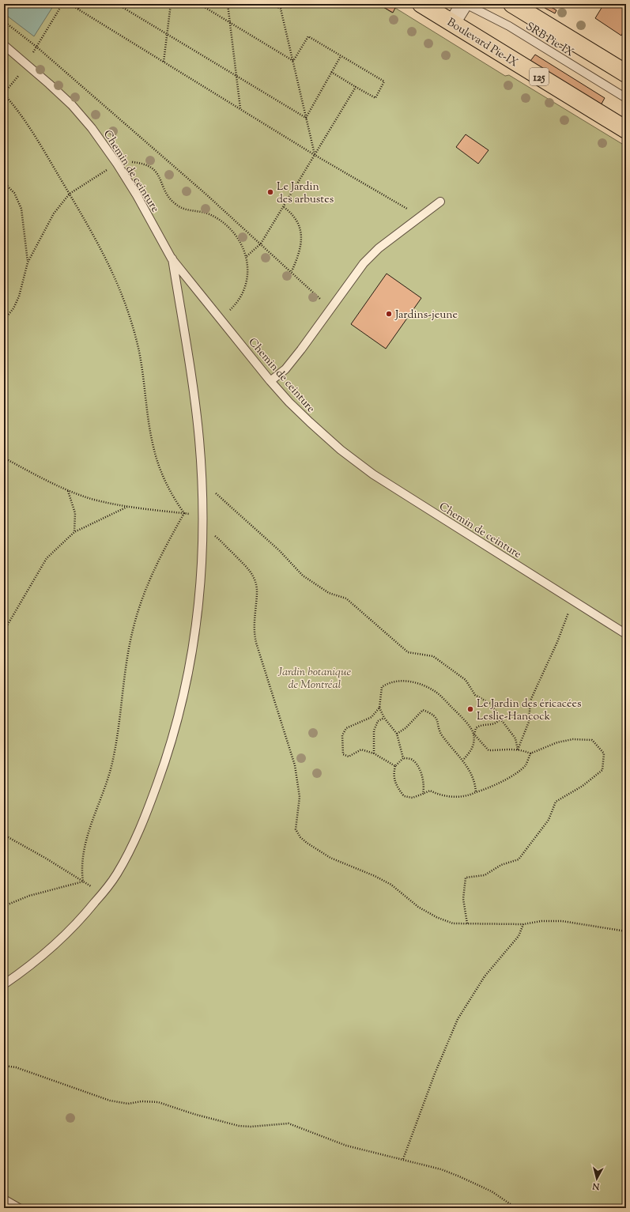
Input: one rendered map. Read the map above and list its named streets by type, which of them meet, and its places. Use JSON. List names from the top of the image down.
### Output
{
  "streets": {
    "main road": ["Boulevard Pie-IX", "125"],
    "lane": ["SRB Pie-IX", "Chemin de ceinture"]
  },
  "parks": ["Jardin botanique de Montréal"],
  "places": ["Le Jardin des arbustes", "Jardins-jeune", "Le Jardin des éricacées Leslie-Hancock"],
  "north": "bottom"
}
